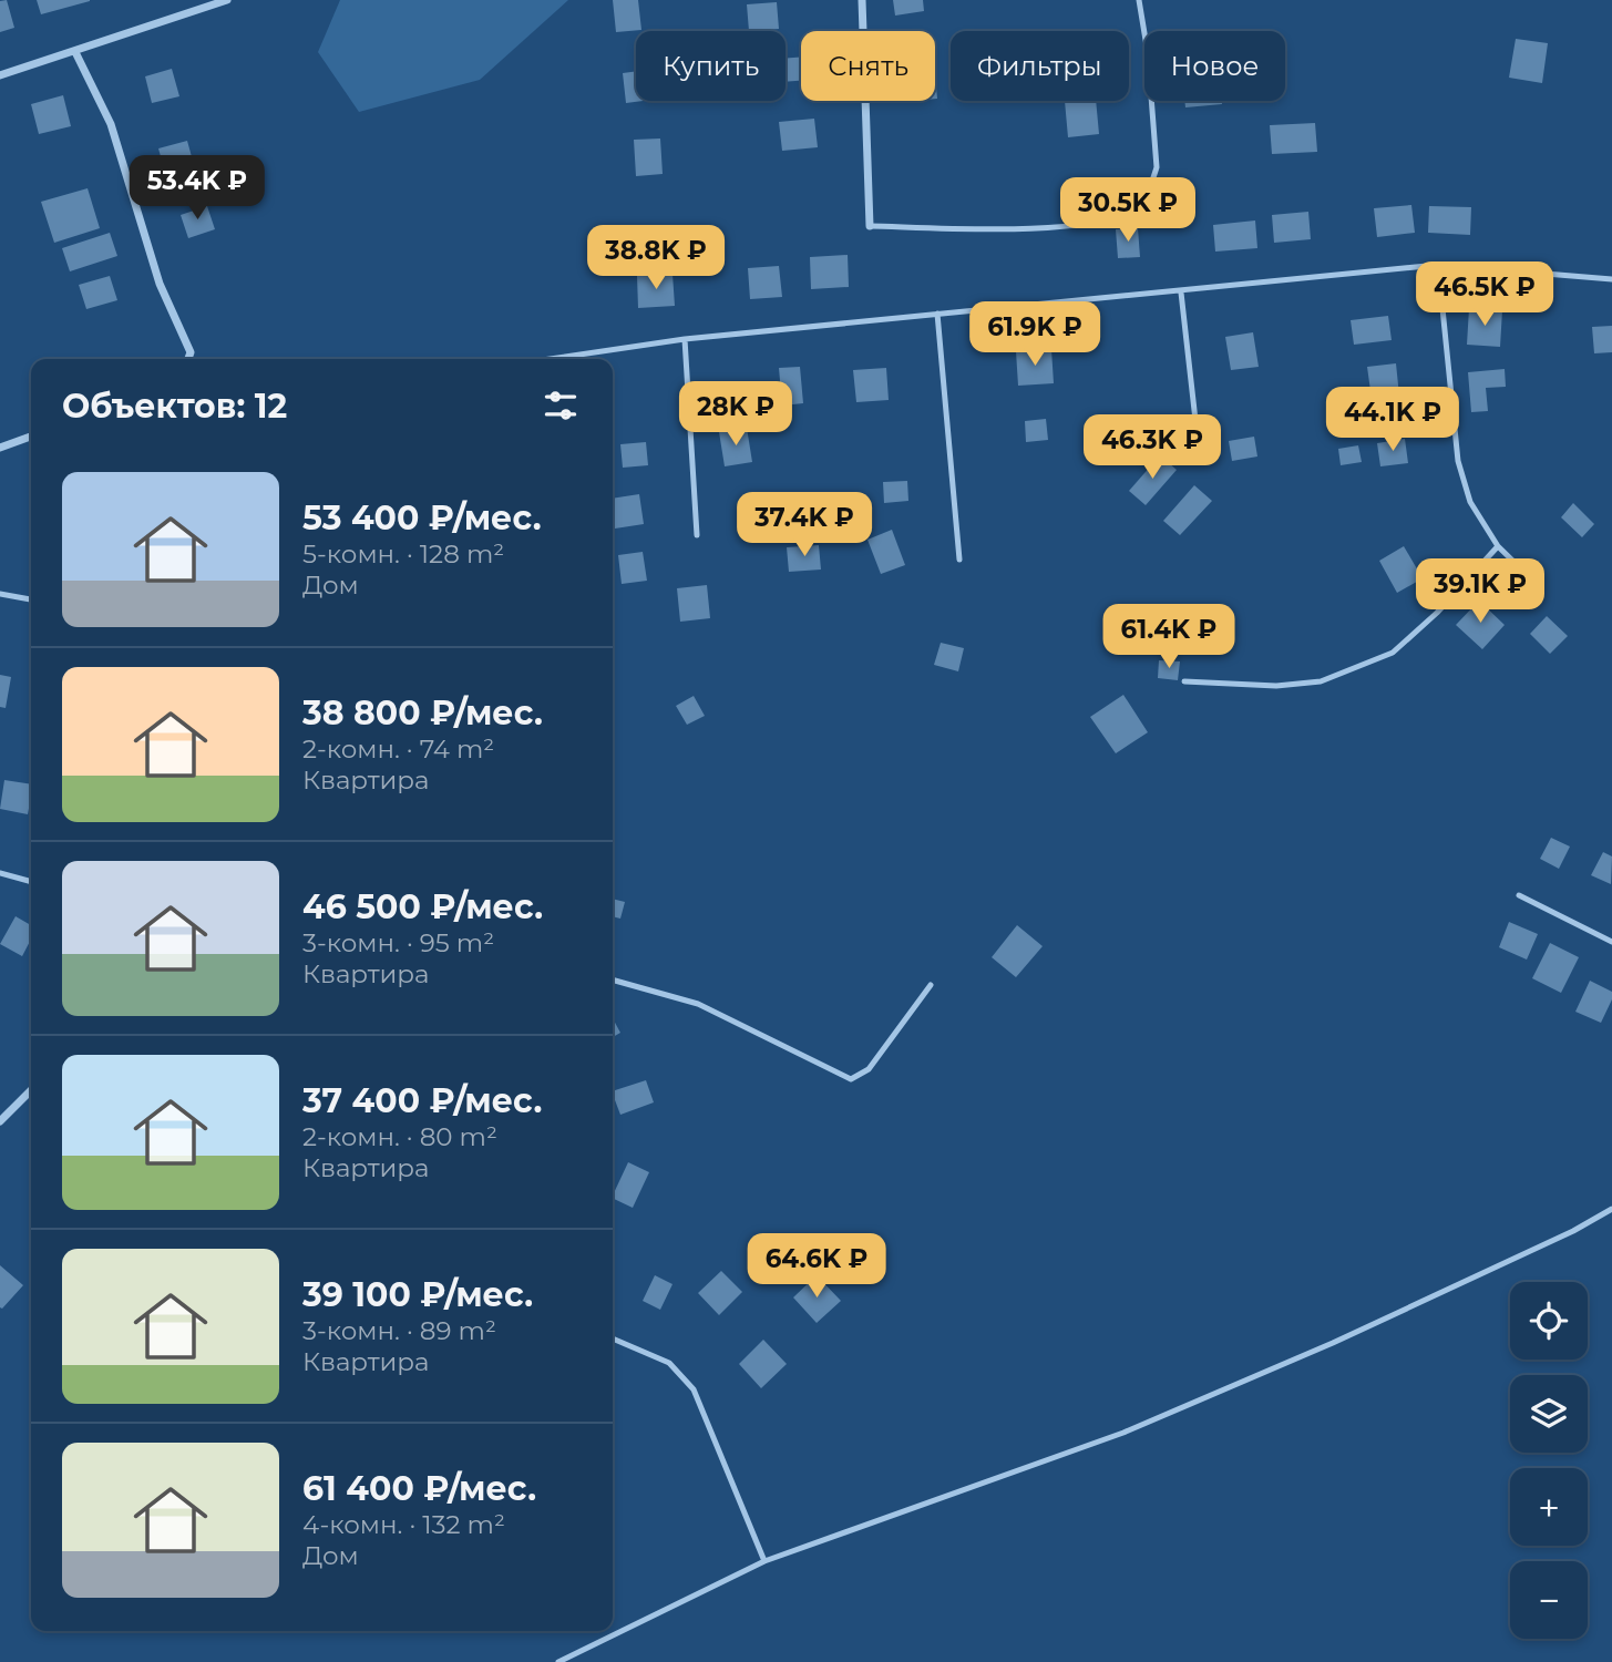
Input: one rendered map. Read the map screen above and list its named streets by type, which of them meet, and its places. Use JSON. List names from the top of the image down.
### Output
{
  "page": {
    "chip": [
      "Купить",
      "Снять",
      "Фильтры",
      "Новое"
    ],
    "price": [
      "53.4K ₽",
      "30.5K ₽",
      "38.8K ₽",
      "46.5K ₽",
      "61.9K ₽",
      "28K ₽",
      "44.1K ₽",
      "46.3K ₽",
      "37.4K ₽",
      "39.1K ₽",
      "61.4K ₽",
      "64.6K ₽"
    ],
    "heading": "Объектов: 12",
    "list": [
      {
        "name": "53 400 ₽/мес.",
        "note": "5-комн. · 128 m² · Дом"
      },
      {
        "name": "38 800 ₽/мес.",
        "note": "2-комн. · 74 m² · Квартира"
      },
      {
        "name": "46 500 ₽/мес.",
        "note": "3-комн. · 95 m² · Квартира"
      },
      {
        "name": "37 400 ₽/мес.",
        "note": "2-комн. · 80 m² · Квартира"
      },
      {
        "name": "39 100 ₽/мес.",
        "note": "3-комн. · 89 m² · Квартира"
      },
      {
        "name": "61 400 ₽/мес.",
        "note": "4-комн. · 132 m² · Дом"
      }
    ],
    "map_buttons": ["+", "−"]
  }
}
